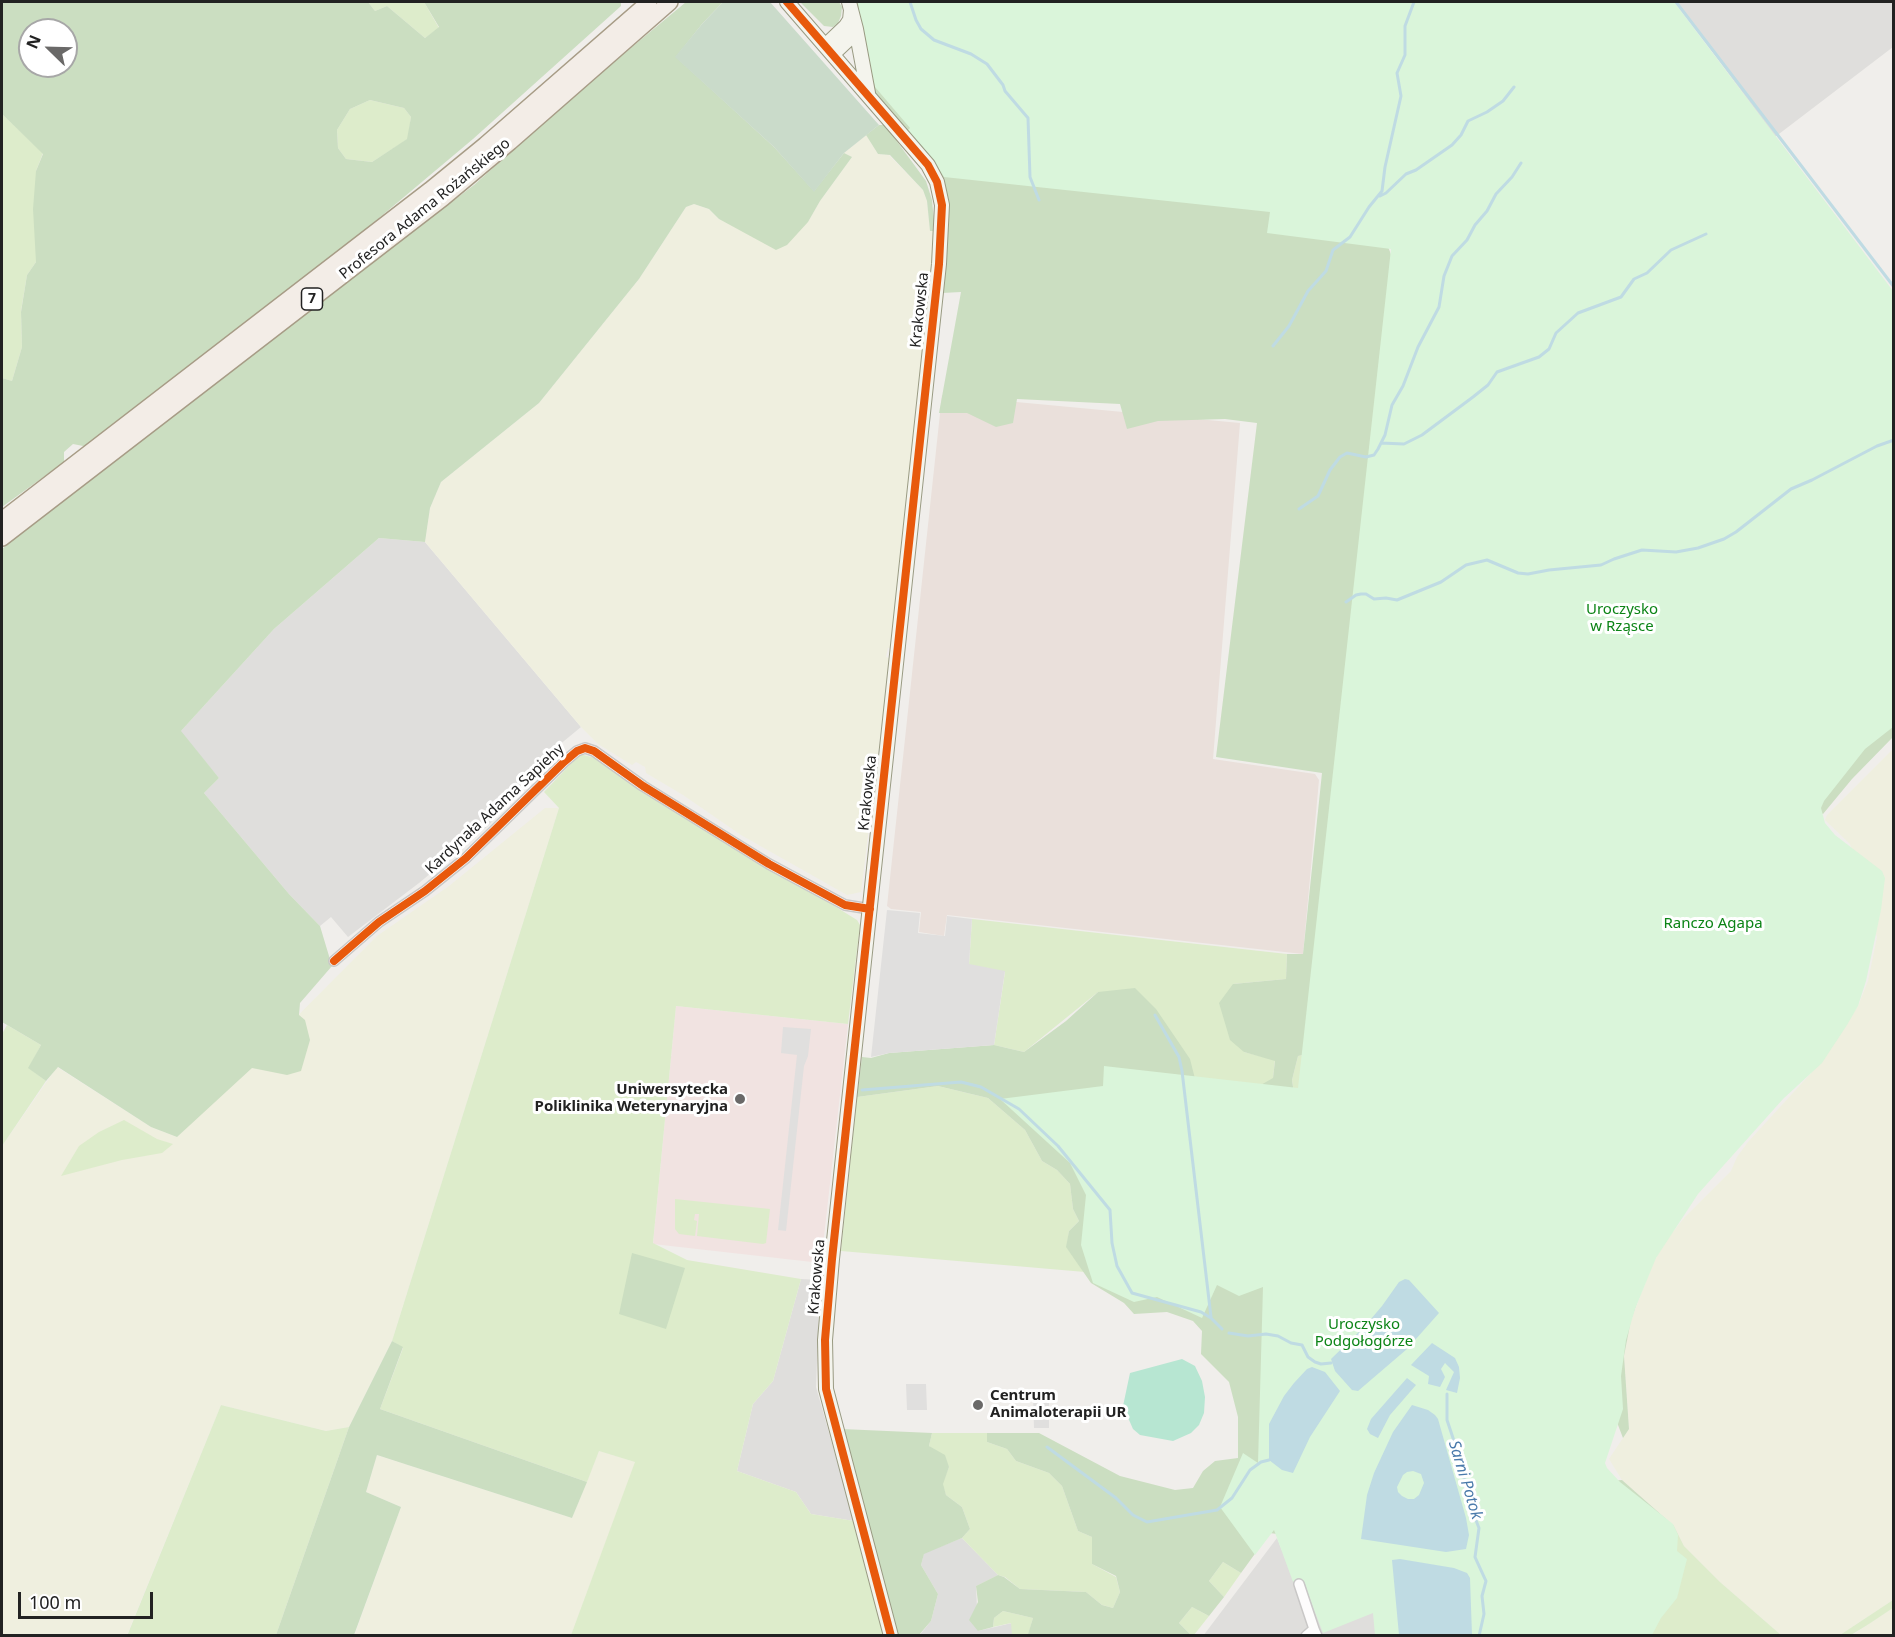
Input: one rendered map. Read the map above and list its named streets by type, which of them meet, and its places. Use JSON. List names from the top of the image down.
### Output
{
  "streets": {
    "main road": ["Profesora Adama Rożańskiego", "7"],
    "street": ["Krakowska", "Kardynała Adama Sapiehy"]
  },
  "crossings": [
    ["Krakowska", "Kardynała Adama Sapiehy"]
  ],
  "water": ["Sarni Potok"],
  "parks": ["Uroczysko w Rząsce", "Ranczo Agapa", "Uroczysko Podgołogórze"],
  "places": ["Uniwersytecka Poliklinika Weterynaryjna", "Centrum Animaloterapii UR"],
  "scale_bar": "100 m",
  "north": "top left"
}
